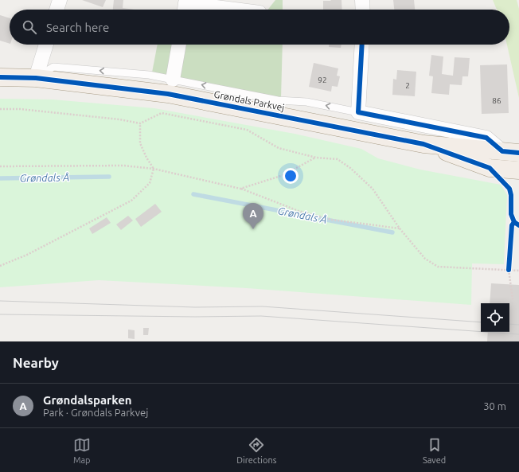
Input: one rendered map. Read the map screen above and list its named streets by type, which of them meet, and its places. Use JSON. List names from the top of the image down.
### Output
{
  "streets": {
    "main road": ["Grøndals Parkvej"]
  },
  "water": ["Grøndals Å"],
  "house_numbers": ["92", "2", "86"],
  "page": {
    "search": "Search here",
    "pins": "A",
    "heading": "Nearby",
    "list": [
      {
        "mark": "A",
        "name": "Grøndalsparken",
        "note": "Park · Grøndals Parkvej",
        "value": "30 m"
      }
    ],
    "nav": ["Map", "Directions", "Saved"]
  }
}
